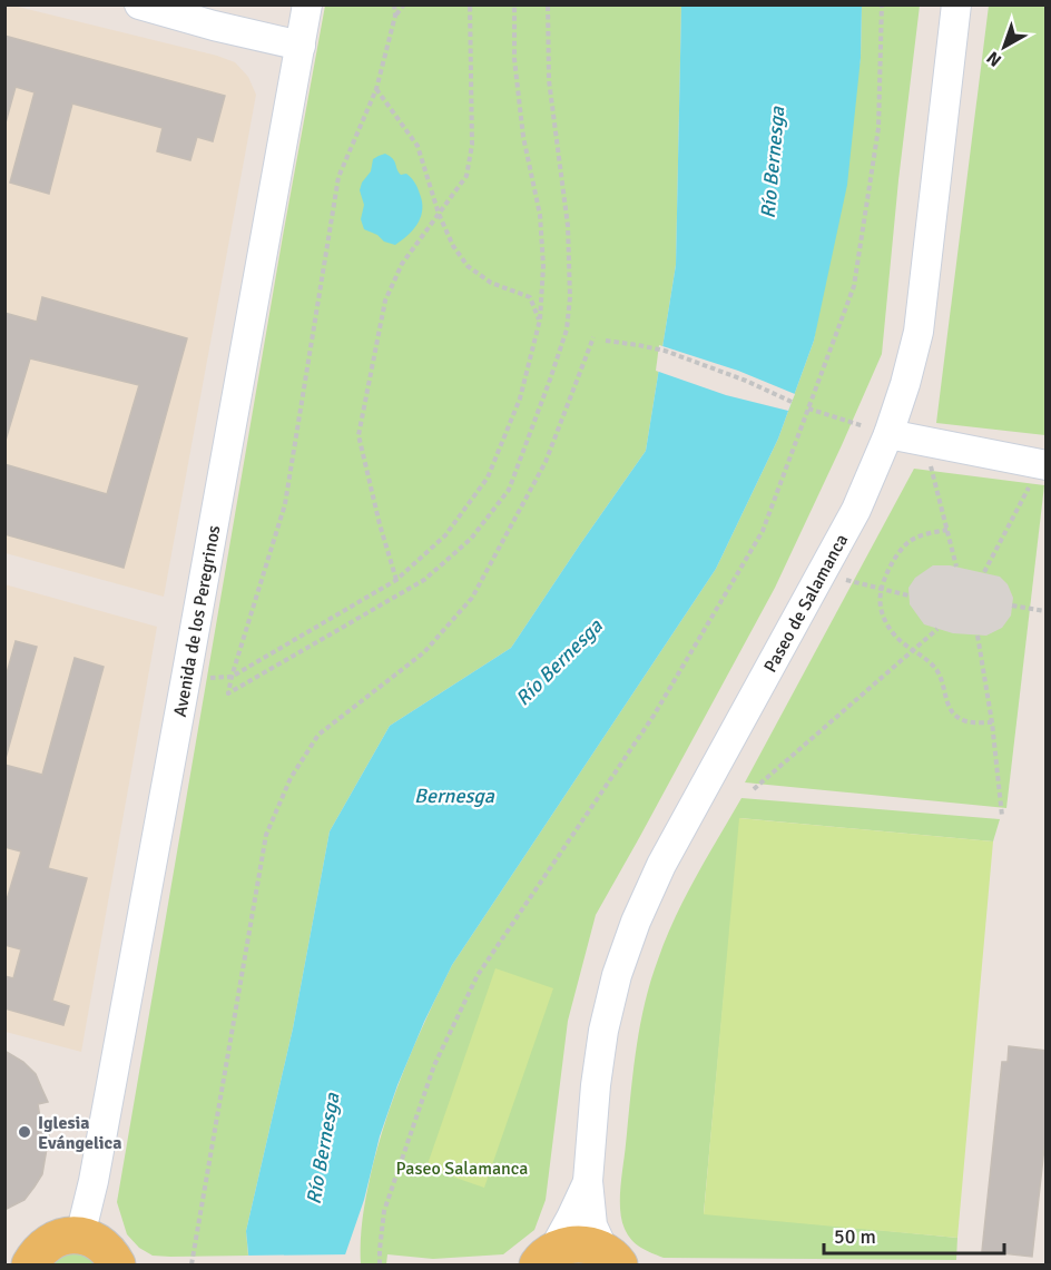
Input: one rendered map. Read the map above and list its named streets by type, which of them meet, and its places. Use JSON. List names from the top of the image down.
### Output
{
  "streets": {
    "street": ["Paseo de Salamanca", "Avenida de los Peregrinos"]
  },
  "water": ["Río Bernesga", "Bernesga"],
  "parks": ["Paseo Salamanca"],
  "places": ["Iglesia Evángelica"],
  "scale_bar": "50 m",
  "north": "bottom left"
}
